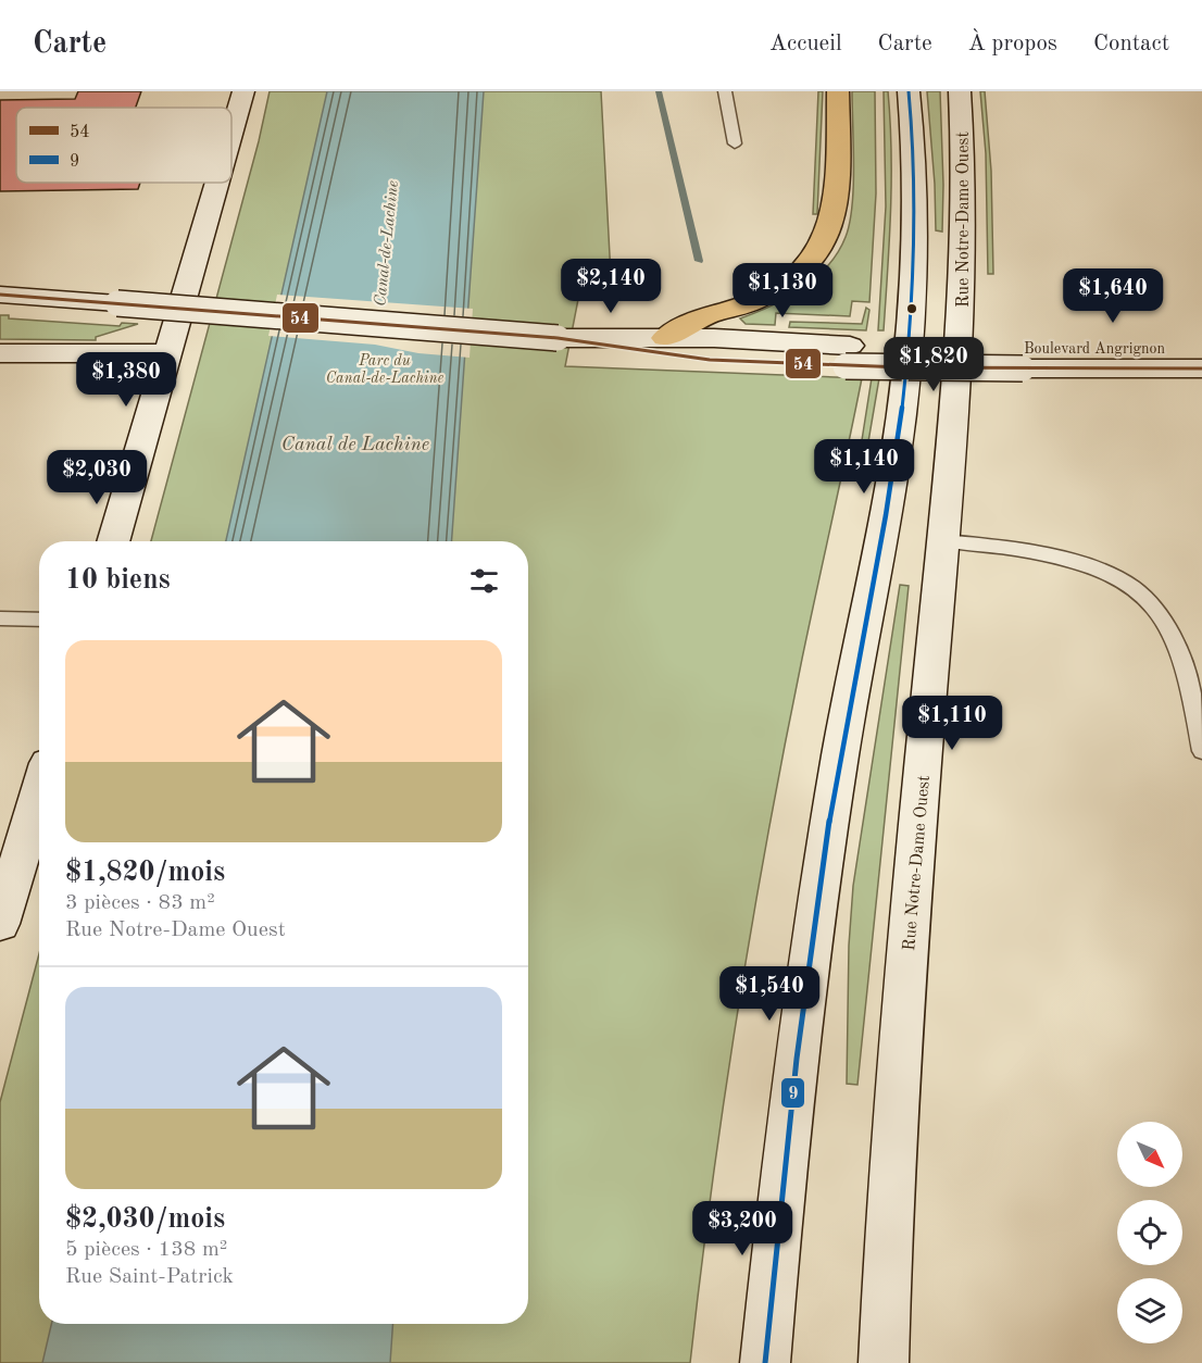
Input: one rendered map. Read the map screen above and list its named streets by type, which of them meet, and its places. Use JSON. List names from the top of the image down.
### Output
{
  "streets": {
    "main road": ["Rue Notre-Dame Ouest", "Boulevard Angrignon"]
  },
  "water": ["Canal-de-Lachine", "Canal de Lachine"],
  "parks": ["Parc du Canal-de-Lachine"],
  "lines": ["transit line 9", "transit line 54"],
  "legend": ["54", "9"],
  "north": "bottom right",
  "page": {
    "header": "Carte",
    "nav": [
      "Accueil",
      "Carte",
      "À propos",
      "Contact"
    ],
    "price": [
      "$2,140",
      "$1,130",
      "$1,640",
      "$1,820",
      "$1,380",
      "$1,140",
      "$2,030",
      "$1,110",
      "$1,540",
      "$3,200"
    ],
    "heading": "10 biens",
    "list": [
      {
        "name": "$1,820/mois",
        "note": "3 pièces · 83 m² · Rue Notre-Dame Ouest"
      },
      {
        "name": "$2,030/mois",
        "note": "5 pièces · 138 m² · Rue Saint-Patrick"
      }
    ]
  }
}
